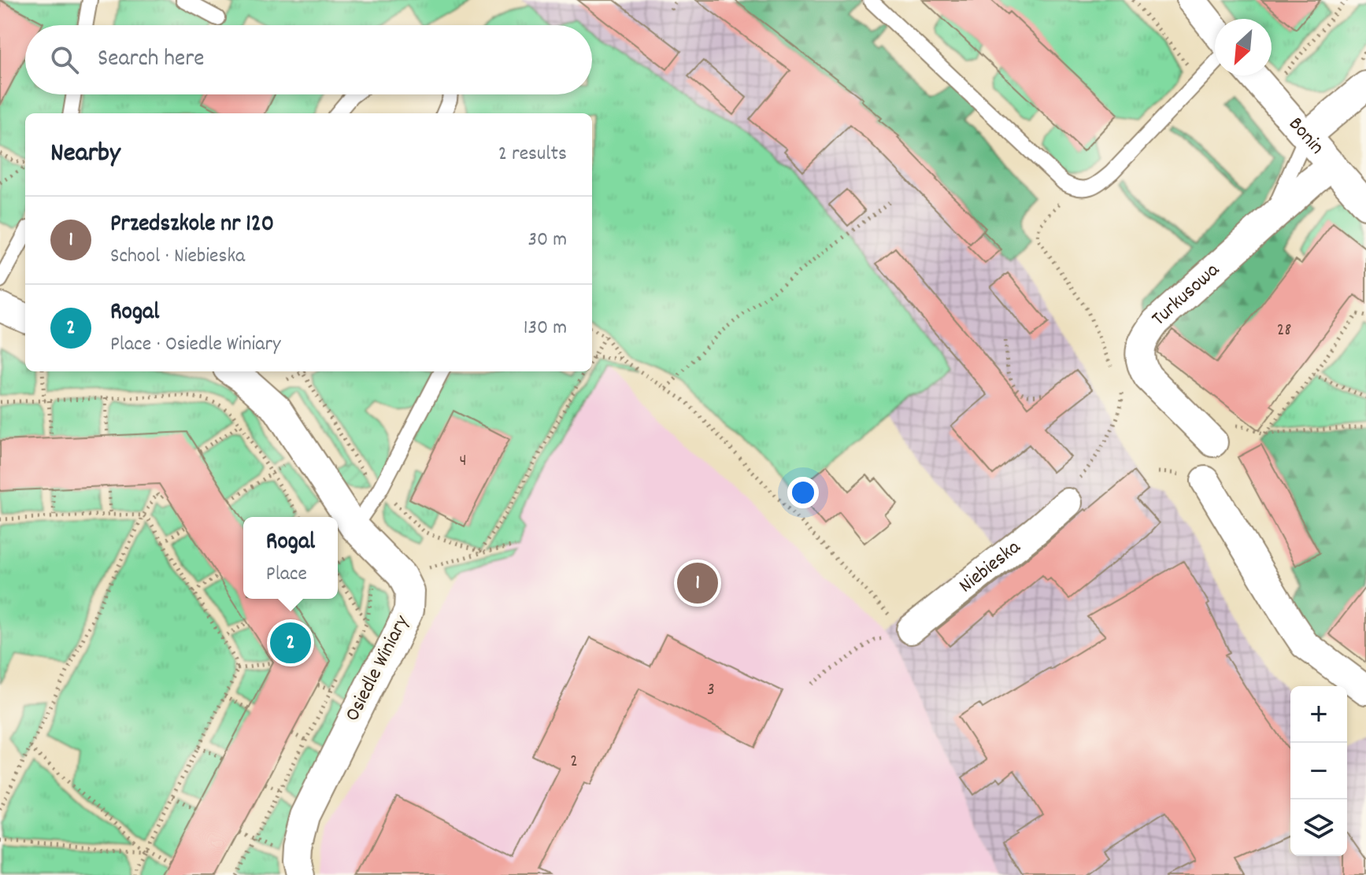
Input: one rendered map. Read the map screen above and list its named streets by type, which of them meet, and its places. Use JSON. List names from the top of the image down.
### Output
{
  "streets": {
    "street": [
      "Bonin",
      "Turkusowa",
      "Niebieska",
      "Osiedle Winiary"
    ]
  },
  "crossings": [
    ["Bonin", "Turkusowa"]
  ],
  "house_numbers": [
    "28",
    "4",
    "3",
    "2"
  ],
  "north": "bottom left",
  "page": {
    "search": "Search here",
    "heading": ["Nearby", "2 results"],
    "list": [
      {
        "mark": "1",
        "name": "Przedszkole nr 120",
        "note": "School · Niebieska",
        "value": "30 m"
      },
      {
        "mark": "2",
        "name": "Rogal",
        "note": "Place · Osiedle Winiary",
        "value": "130 m"
      }
    ],
    "popup": ["Rogal", "Place"],
    "pins": ["1", "2"],
    "map_buttons": ["+", "−"]
  }
}
